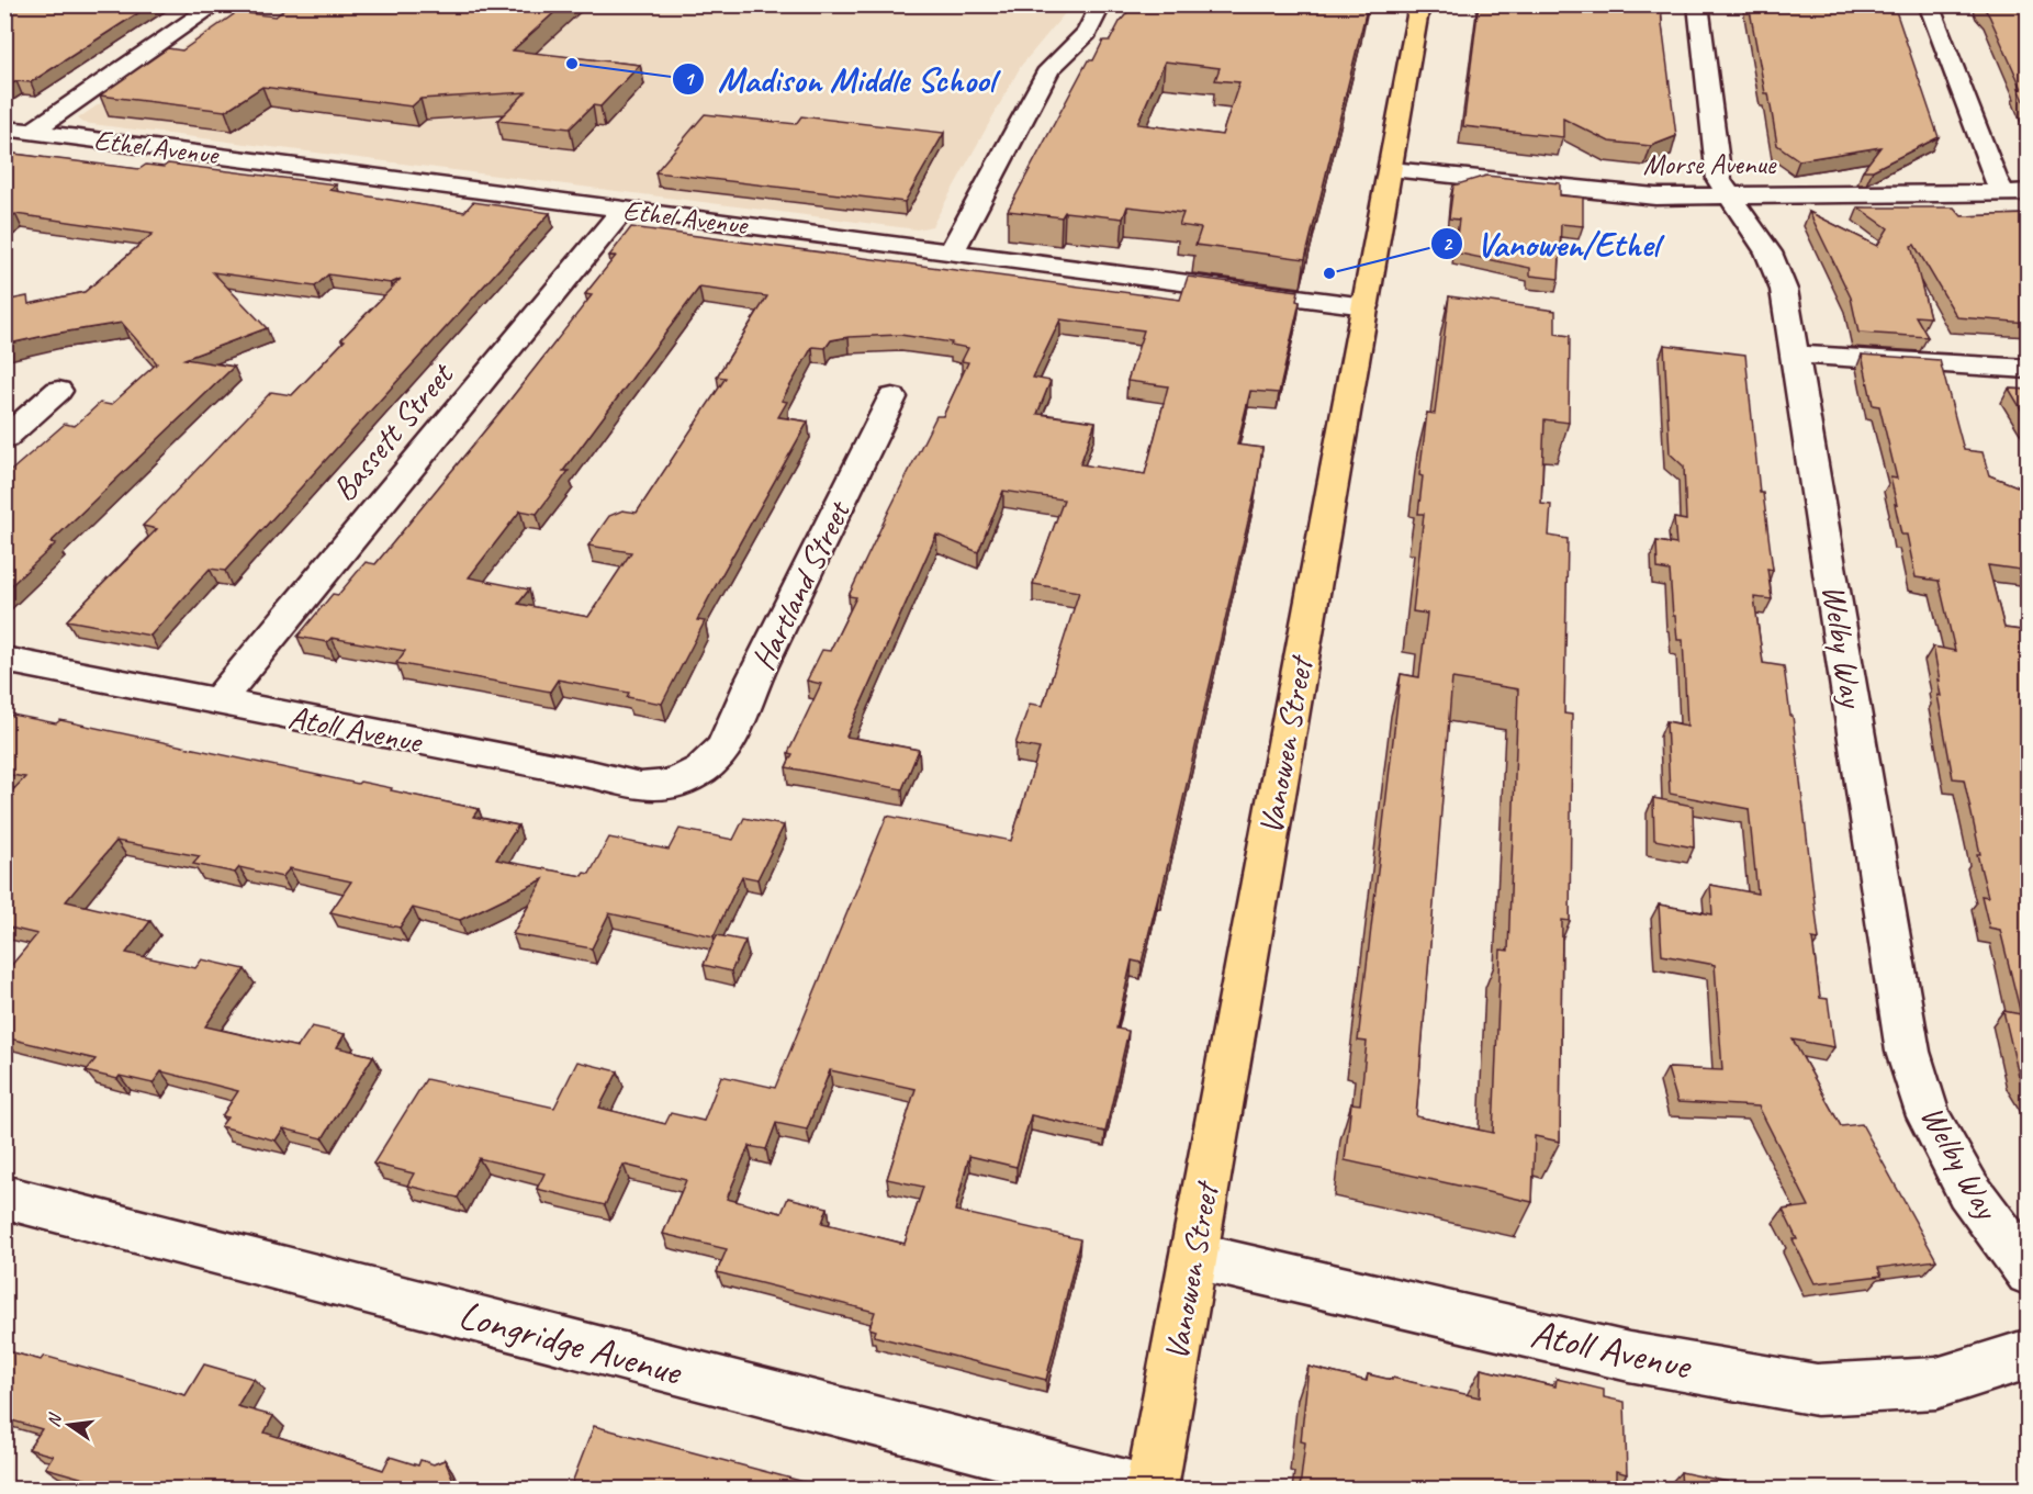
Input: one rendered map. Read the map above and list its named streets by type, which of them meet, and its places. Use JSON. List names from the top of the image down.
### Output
{
  "streets": {
    "main road": ["Vanowen Street"],
    "street": [
      "Ethel Avenue",
      "Morse Avenue",
      "Bassett Street",
      "Hartland Street",
      "Welby Way",
      "Atoll Avenue",
      "Longridge Avenue"
    ]
  },
  "crossings": [
    ["Ethel Avenue", "Bassett Street"],
    ["Ethel Avenue", "Vanowen Street"],
    ["Morse Avenue", "Welby Way"],
    ["Morse Avenue", "Vanowen Street"],
    ["Bassett Street", "Atoll Avenue"],
    ["Hartland Street", "Atoll Avenue"],
    ["Atoll Avenue", "Vanowen Street"]
  ],
  "places": ["Madison Middle School", "Vanowen/Ethel"],
  "north": "left"
}
